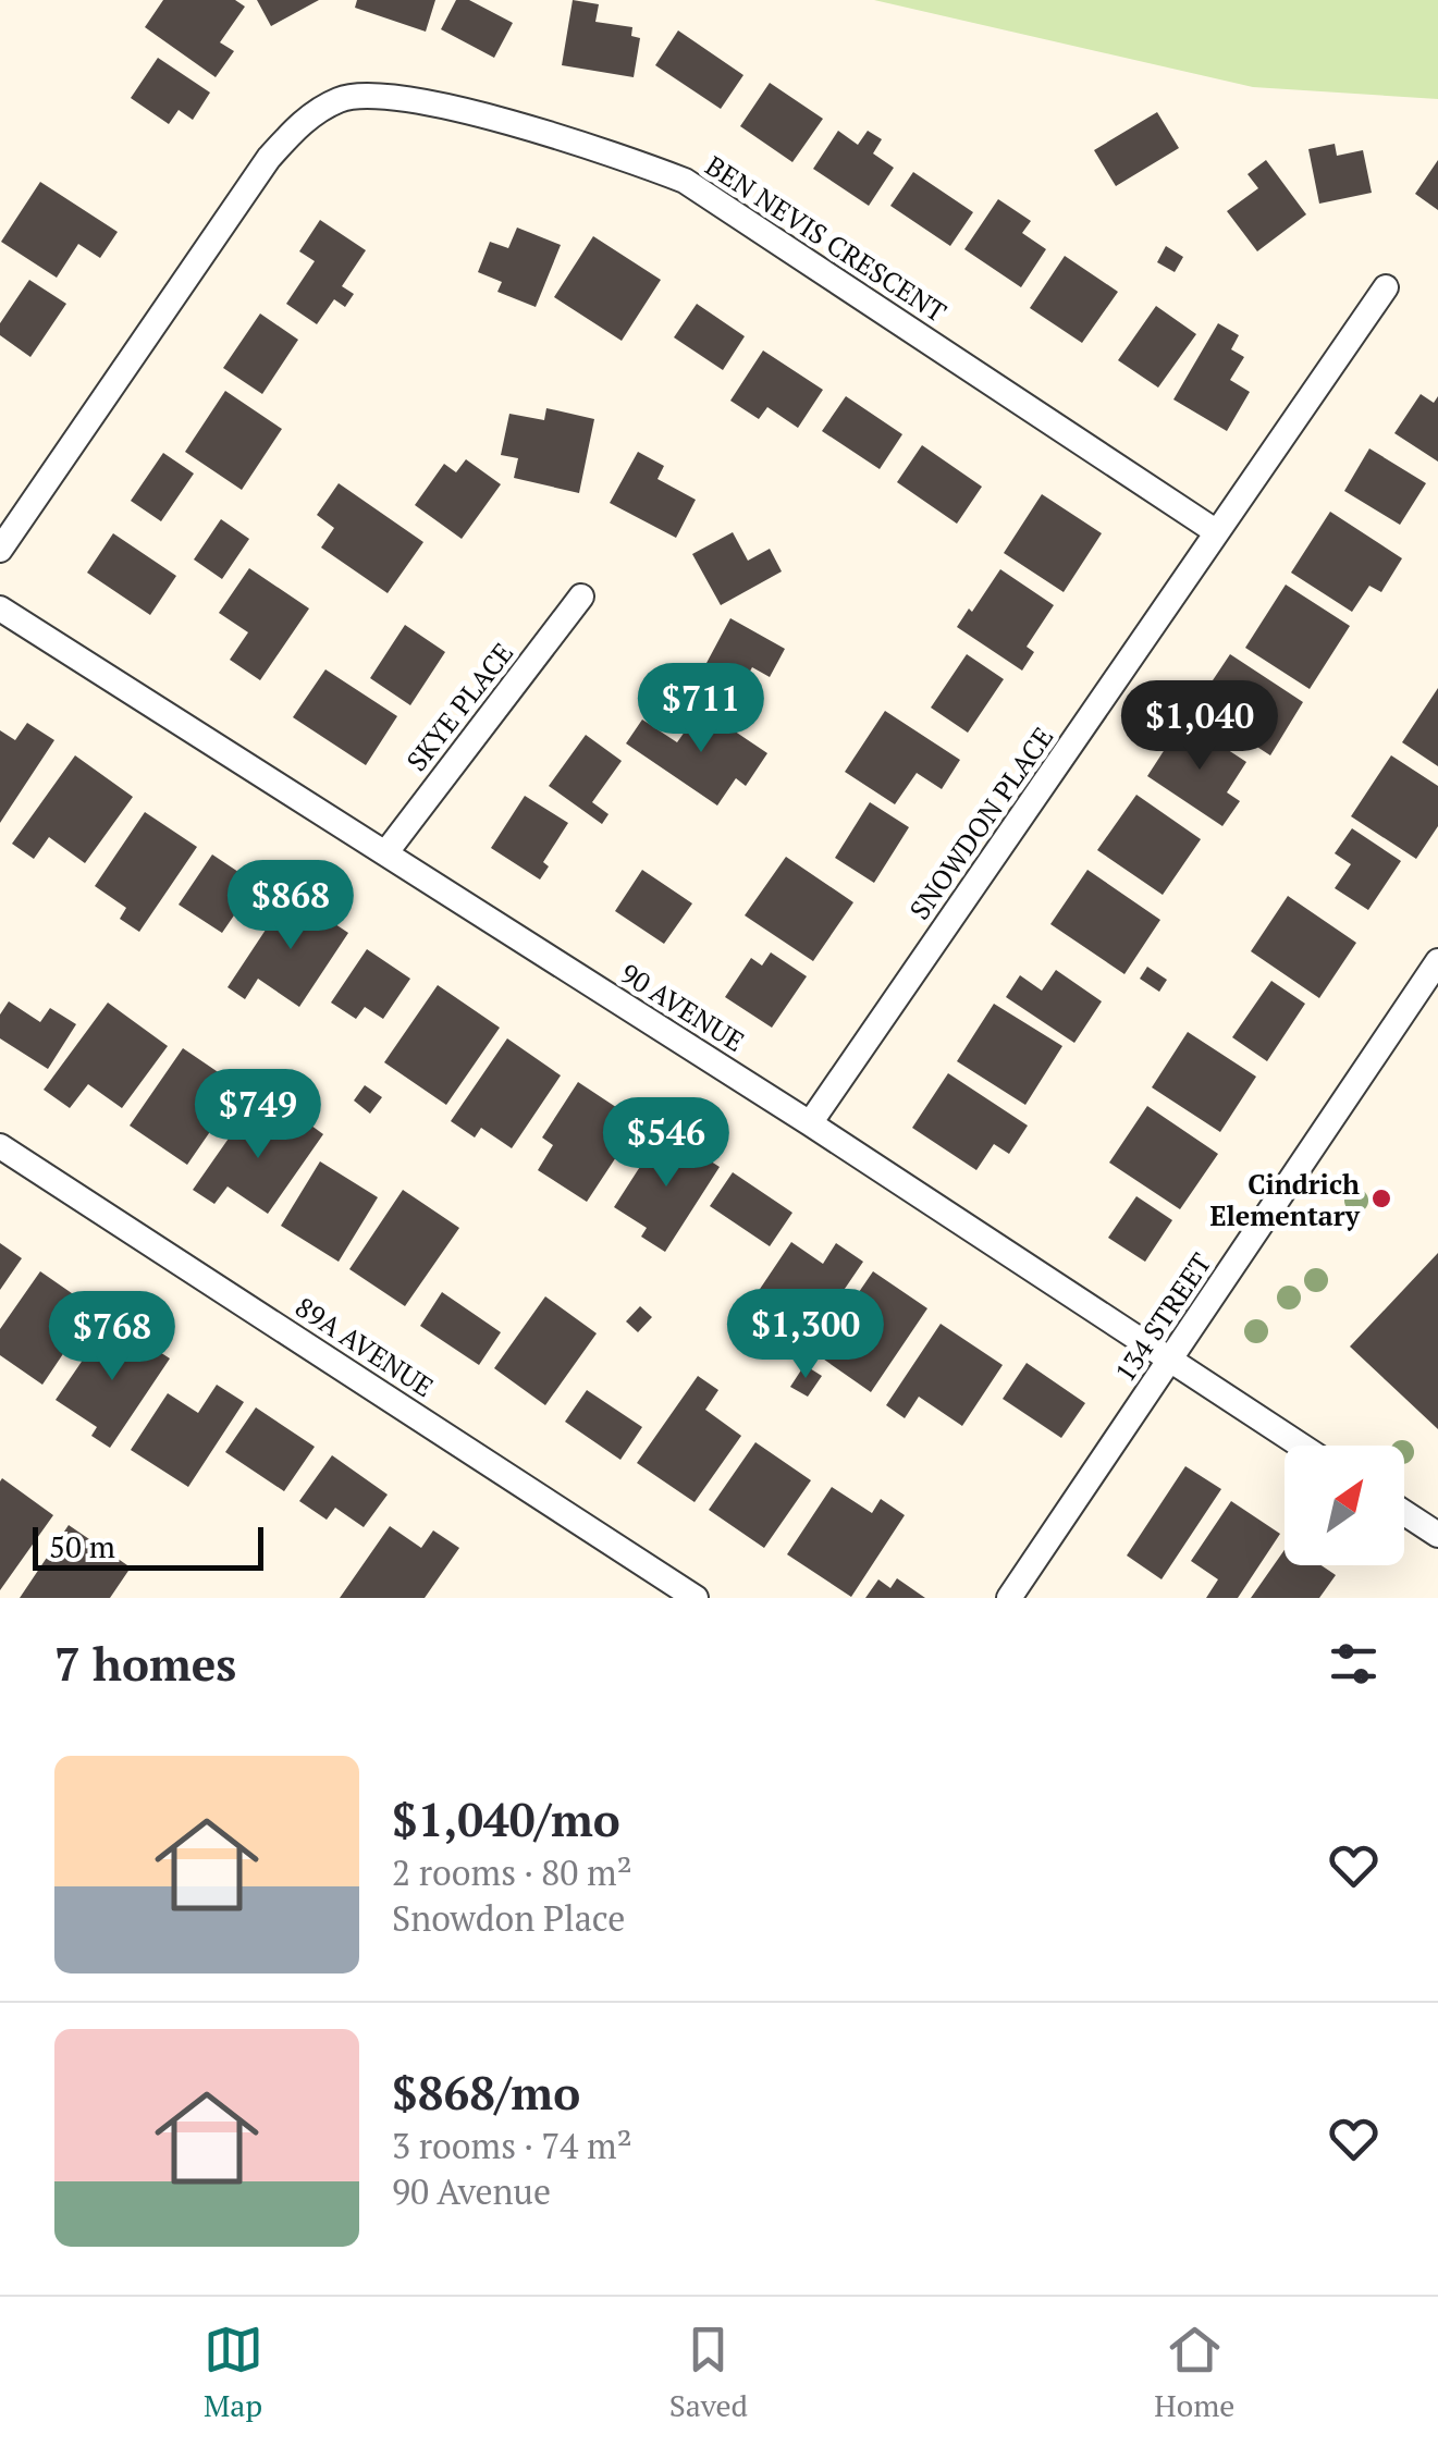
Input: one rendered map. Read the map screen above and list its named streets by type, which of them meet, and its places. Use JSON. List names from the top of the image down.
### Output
{
  "streets": {
    "street": [
      "BEN NEVIS CRESCENT",
      "SKYE PLACE",
      "SNOWDON PLACE",
      "90 AVENUE",
      "134 STREET",
      "89A AVENUE"
    ]
  },
  "crossings": [
    ["BEN NEVIS CRESCENT", "SNOWDON PLACE"],
    ["SKYE PLACE", "90 AVENUE"],
    ["SNOWDON PLACE", "90 AVENUE"],
    ["90 AVENUE", "134 STREET"]
  ],
  "places": ["Cindrich Elementary"],
  "scale_bar": "50 m",
  "north": "top right",
  "page": {
    "price": [
      "$711",
      "$1,040",
      "$868",
      "$749",
      "$546",
      "$1,300",
      "$768"
    ],
    "scale": "50 m",
    "heading": "7 homes",
    "list": [
      {
        "name": "$1,040/mo",
        "note": "2 rooms · 80 m² · Snowdon Place"
      },
      {
        "name": "$868/mo",
        "note": "3 rooms · 74 m² · 90 Avenue"
      }
    ],
    "tabs": ["Map", "Saved", "Home"]
  }
}
